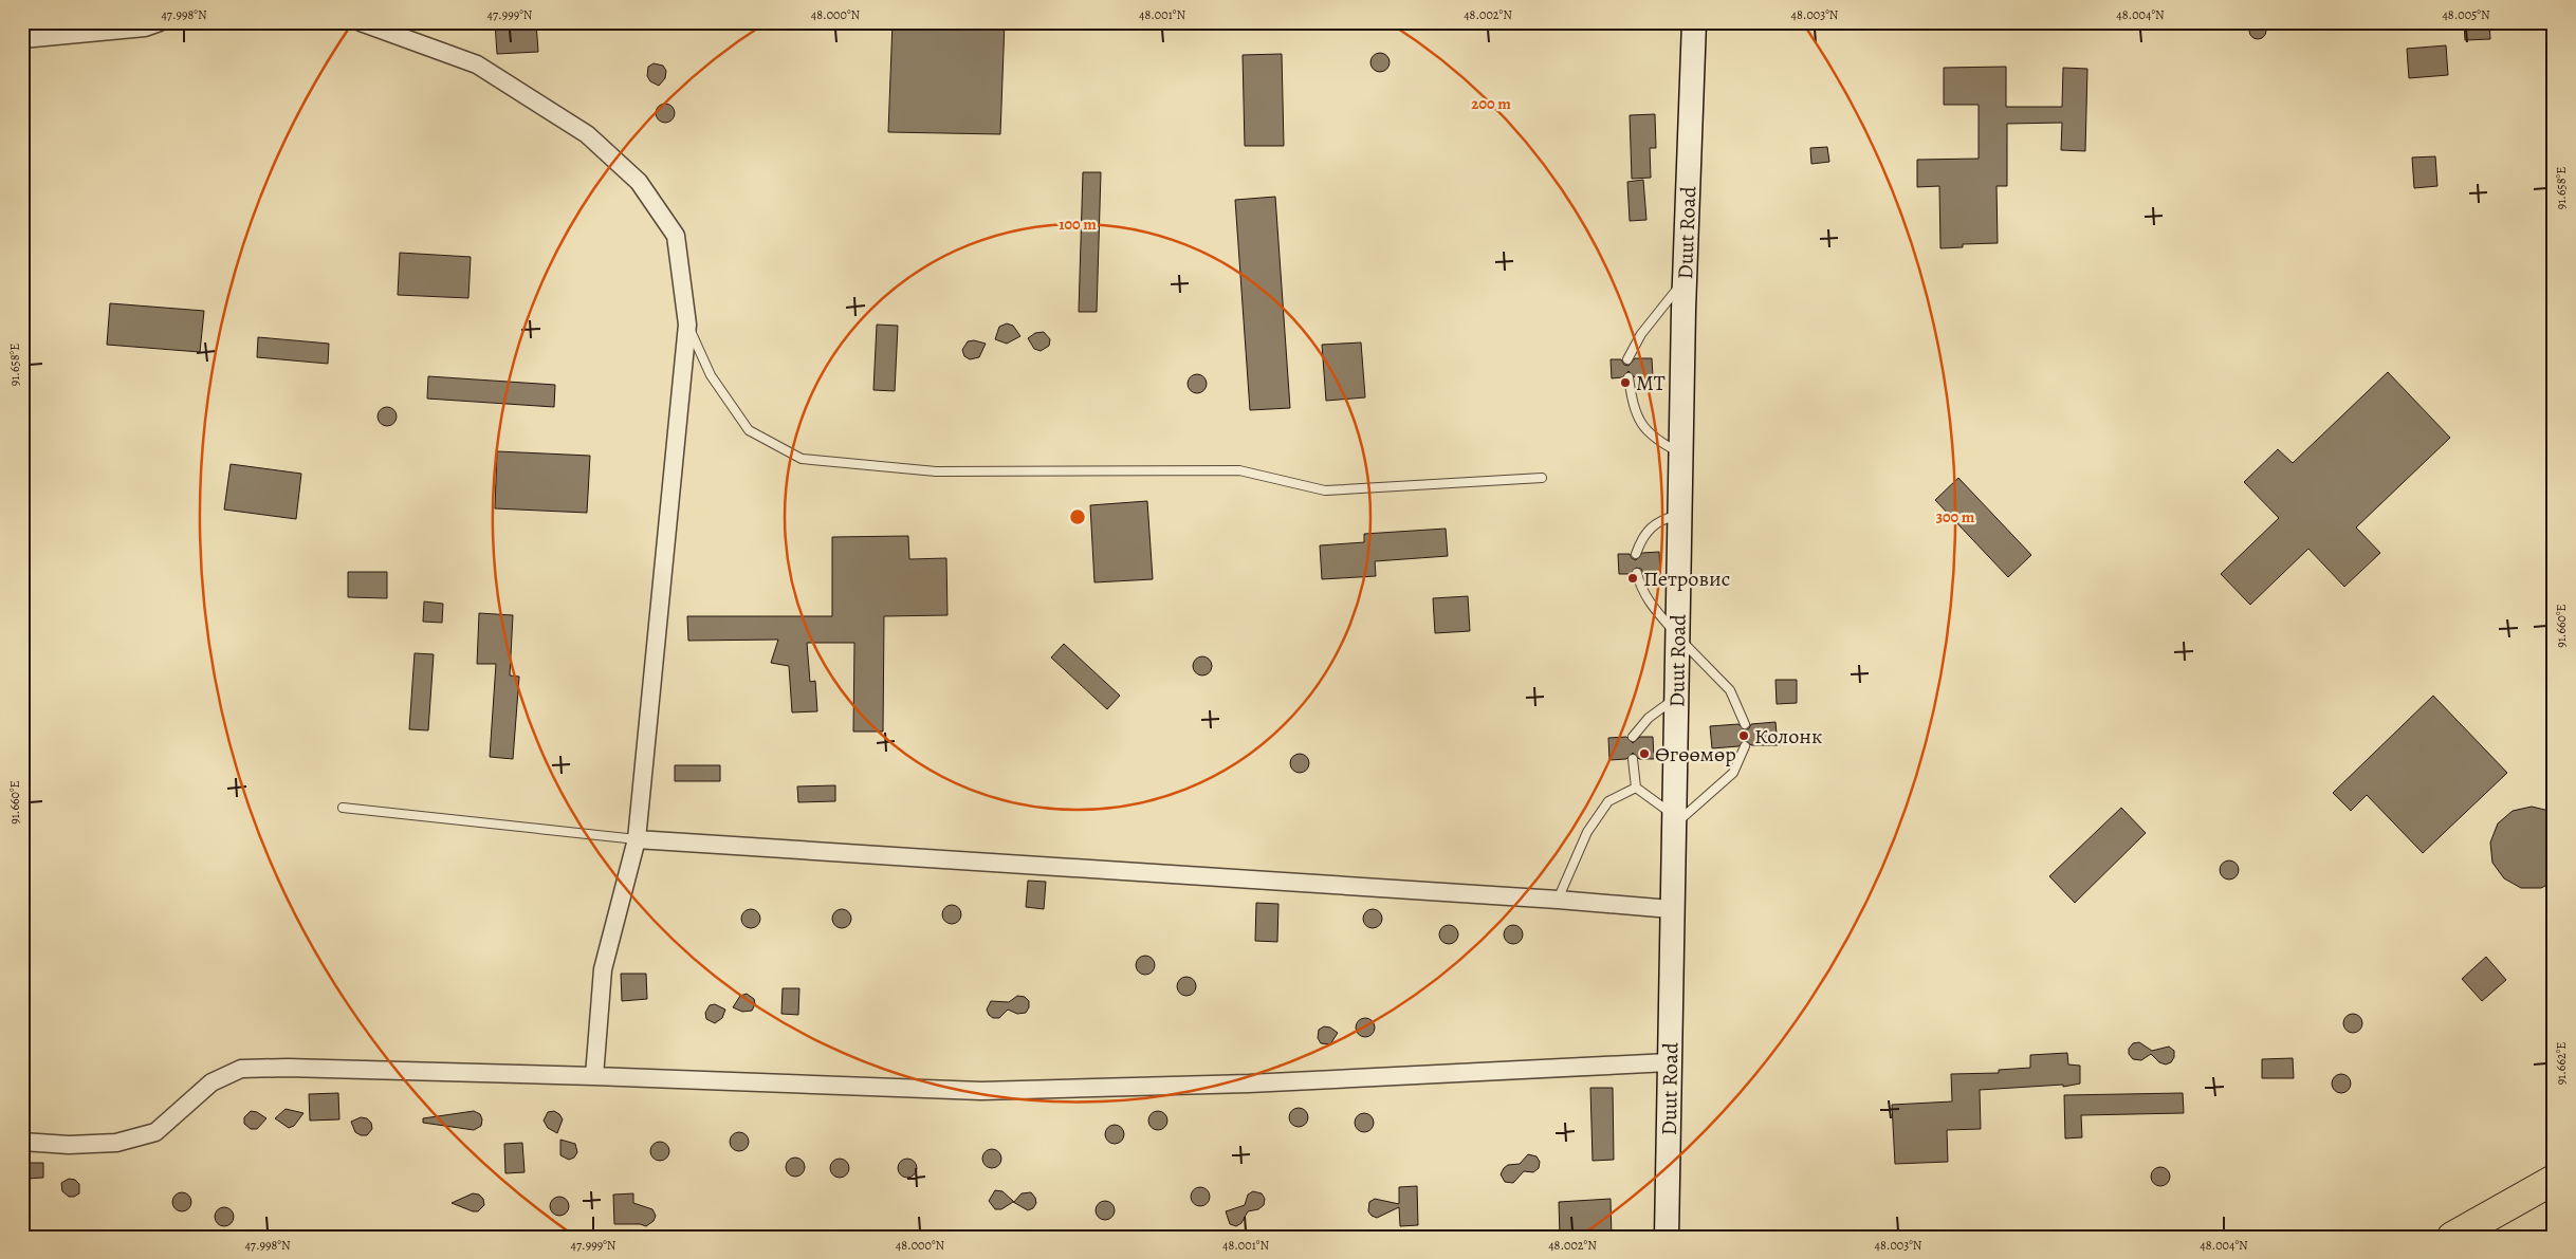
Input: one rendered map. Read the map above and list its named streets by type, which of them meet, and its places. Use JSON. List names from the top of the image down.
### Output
{
  "streets": {
    "main road": ["Duut Road"]
  },
  "places": [
    "MT",
    "Петровиc",
    "Колонк",
    "Өгөөмөр"
  ],
  "coordinates": [
    "47.998°N",
    "47.999°N",
    "48.000°N",
    "48.001°N",
    "48.002°N",
    "48.003°N",
    "48.004°N",
    "48.005°N",
    "91.658°E",
    "91.660°E",
    "91.662°E"
  ],
  "rings": ["200 m", "100 m", "300 m"]
}
